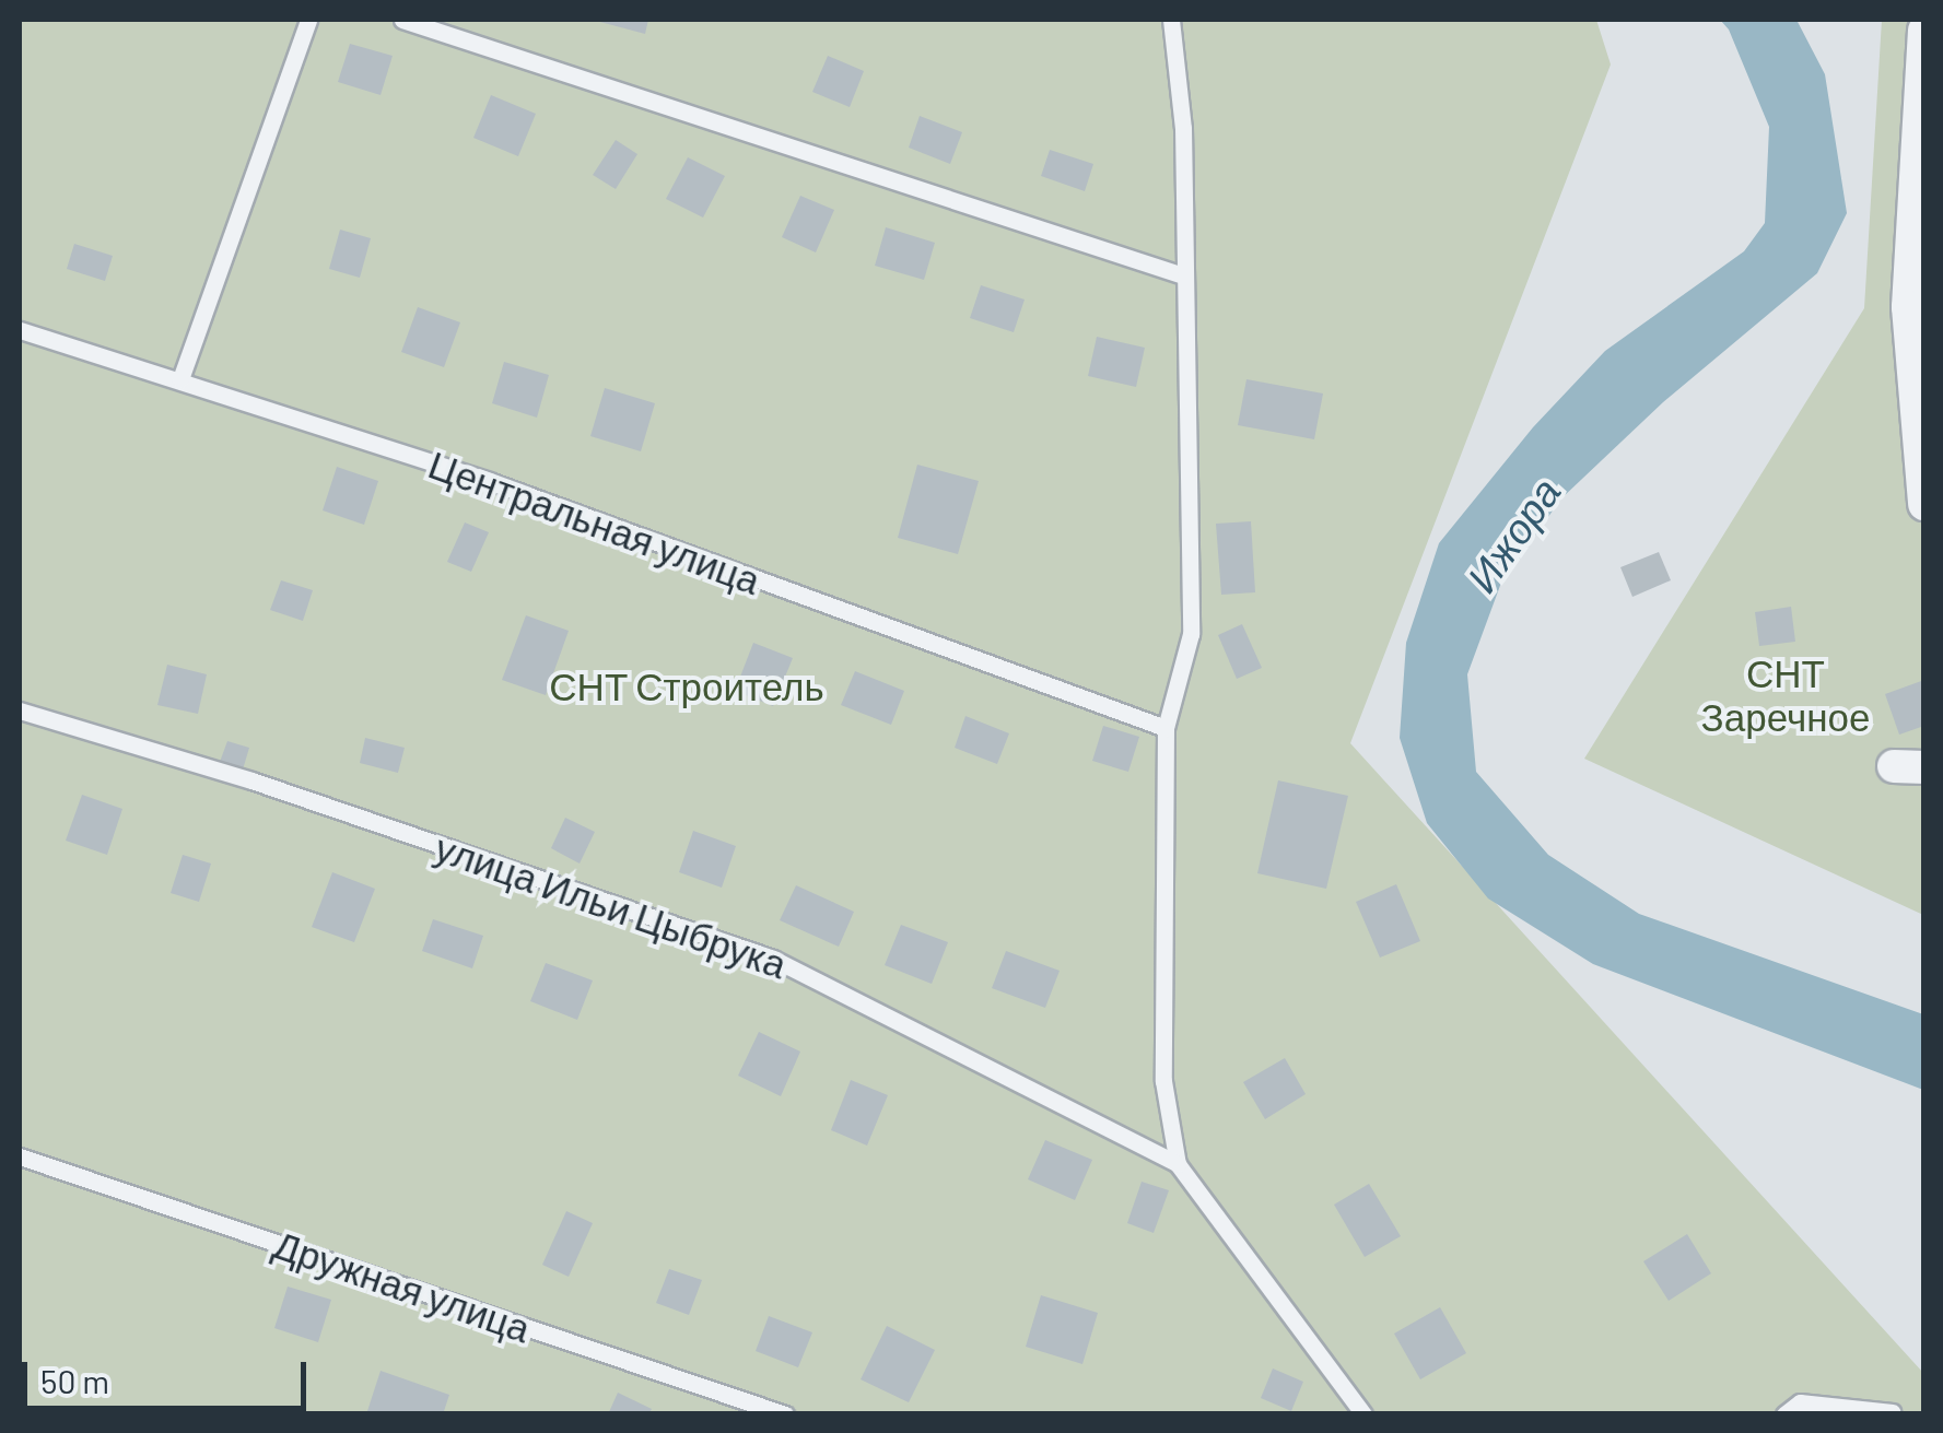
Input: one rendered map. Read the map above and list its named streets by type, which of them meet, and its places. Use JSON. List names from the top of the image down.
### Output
{
  "streets": {
    "lane": ["Центральная улица", "улица Ильи Цыбрука", "Дружная улица"]
  },
  "water": ["Ижора"],
  "parks": ["СНТ Заречное", "СНТ Строитель"],
  "scale_bar": "50 m"
}
